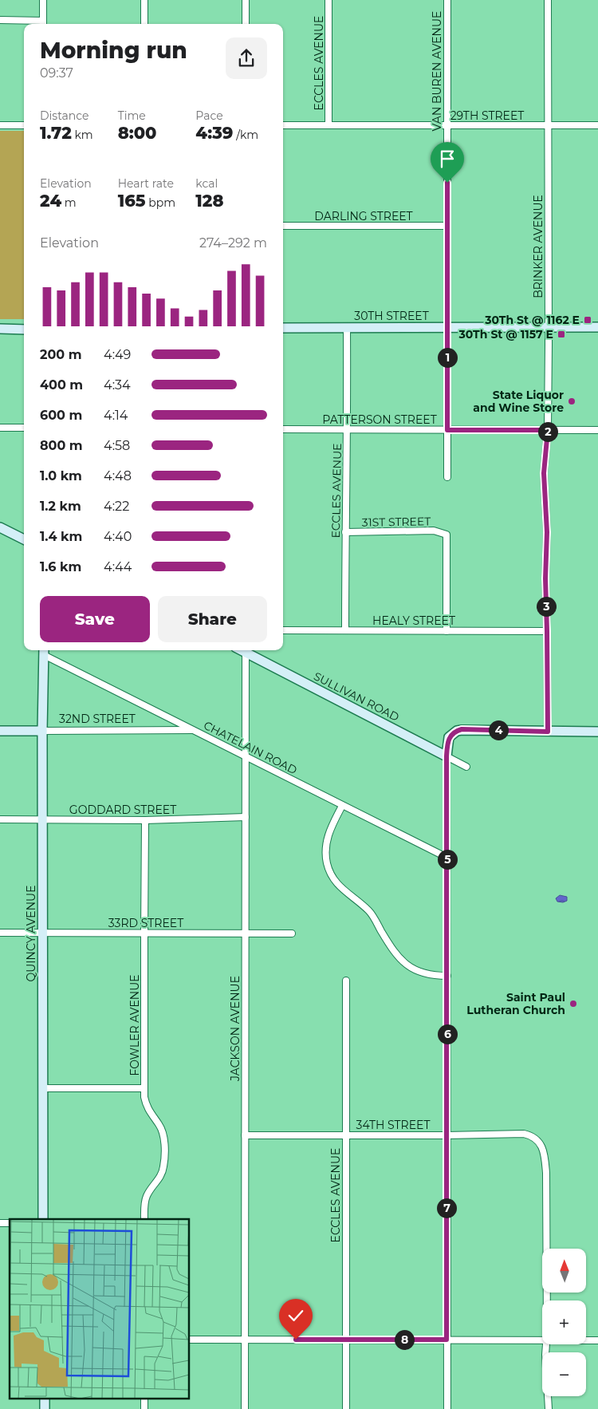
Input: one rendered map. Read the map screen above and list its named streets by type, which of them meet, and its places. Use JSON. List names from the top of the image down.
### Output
{
  "streets": {
    "street": [
      "ECCLES AVENUE",
      "VAN BUREN AVENUE",
      "29TH STREET",
      "DARLING STREET",
      "BRINKER AVENUE",
      "30TH STREET",
      "PATTERSON STREET",
      "31ST STREET",
      "HEALY STREET",
      "SULLIVAN ROAD",
      "32ND STREET",
      "CHATELAIN ROAD",
      "GODDARD STREET",
      "33RD STREET",
      "QUINCY AVENUE",
      "FOWLER AVENUE",
      "JACKSON AVENUE",
      "34TH STREET"
    ]
  },
  "crossings": [
    ["ECCLES AVENUE", "29TH STREET"],
    ["ECCLES AVENUE", "30TH STREET"],
    ["ECCLES AVENUE", "PATTERSON STREET"],
    ["ECCLES AVENUE", "31ST STREET"],
    ["ECCLES AVENUE", "HEALY STREET"],
    ["ECCLES AVENUE", "34TH STREET"],
    ["VAN BUREN AVENUE", "29TH STREET"],
    ["VAN BUREN AVENUE", "DARLING STREET"],
    ["VAN BUREN AVENUE", "30TH STREET"],
    ["VAN BUREN AVENUE", "PATTERSON STREET"],
    ["29TH STREET", "BRINKER AVENUE"],
    ["BRINKER AVENUE", "30TH STREET"],
    ["BRINKER AVENUE", "PATTERSON STREET"],
    ["BRINKER AVENUE", "HEALY STREET"],
    ["31ST STREET", "HEALY STREET"],
    ["SULLIVAN ROAD", "JACKSON AVENUE"],
    ["32ND STREET", "CHATELAIN ROAD"],
    ["32ND STREET", "QUINCY AVENUE"],
    ["CHATELAIN ROAD", "QUINCY AVENUE"],
    ["CHATELAIN ROAD", "JACKSON AVENUE"],
    ["GODDARD STREET", "QUINCY AVENUE"],
    ["GODDARD STREET", "FOWLER AVENUE"],
    ["GODDARD STREET", "JACKSON AVENUE"],
    ["33RD STREET", "QUINCY AVENUE"],
    ["33RD STREET", "FOWLER AVENUE"],
    ["33RD STREET", "JACKSON AVENUE"],
    ["JACKSON AVENUE", "34TH STREET"]
  ],
  "places": {
    "transit": ["30Th St @ 1162 E", "30Th St @ 1157 E"],
    "other": ["State Liquor and Wine Store", "Saint Paul Lutheran Church"]
  },
  "north": "top",
  "page": {
    "heading": ["Morning run", "09:37"],
    "stats": [
      ["Distance", "1.72 km"],
      ["Time", "8:00"],
      ["Pace", "4:39 /km"],
      ["Elevation", "24 m"],
      ["Heart rate", "165 bpm"],
      ["kcal", "128"]
    ],
    "chart": ["Elevation", "274–292 m"],
    "list": [
      {
        "name": "200 m",
        "note": "4:49"
      },
      {
        "name": "400 m",
        "note": "4:34"
      },
      {
        "name": "600 m",
        "note": "4:14"
      },
      {
        "name": "800 m",
        "note": "4:58"
      },
      {
        "name": "1.0 km",
        "note": "4:48"
      },
      {
        "name": "1.2 km",
        "note": "4:22"
      },
      {
        "name": "1.4 km",
        "note": "4:40"
      },
      {
        "name": "1.6 km",
        "note": "4:44"
      }
    ],
    "pins": [
      "1",
      "2",
      "3",
      "4",
      "5",
      "6",
      "7",
      "8"
    ],
    "buttons": ["Save", "Share"],
    "map_buttons": ["+", "−"]
  }
}
